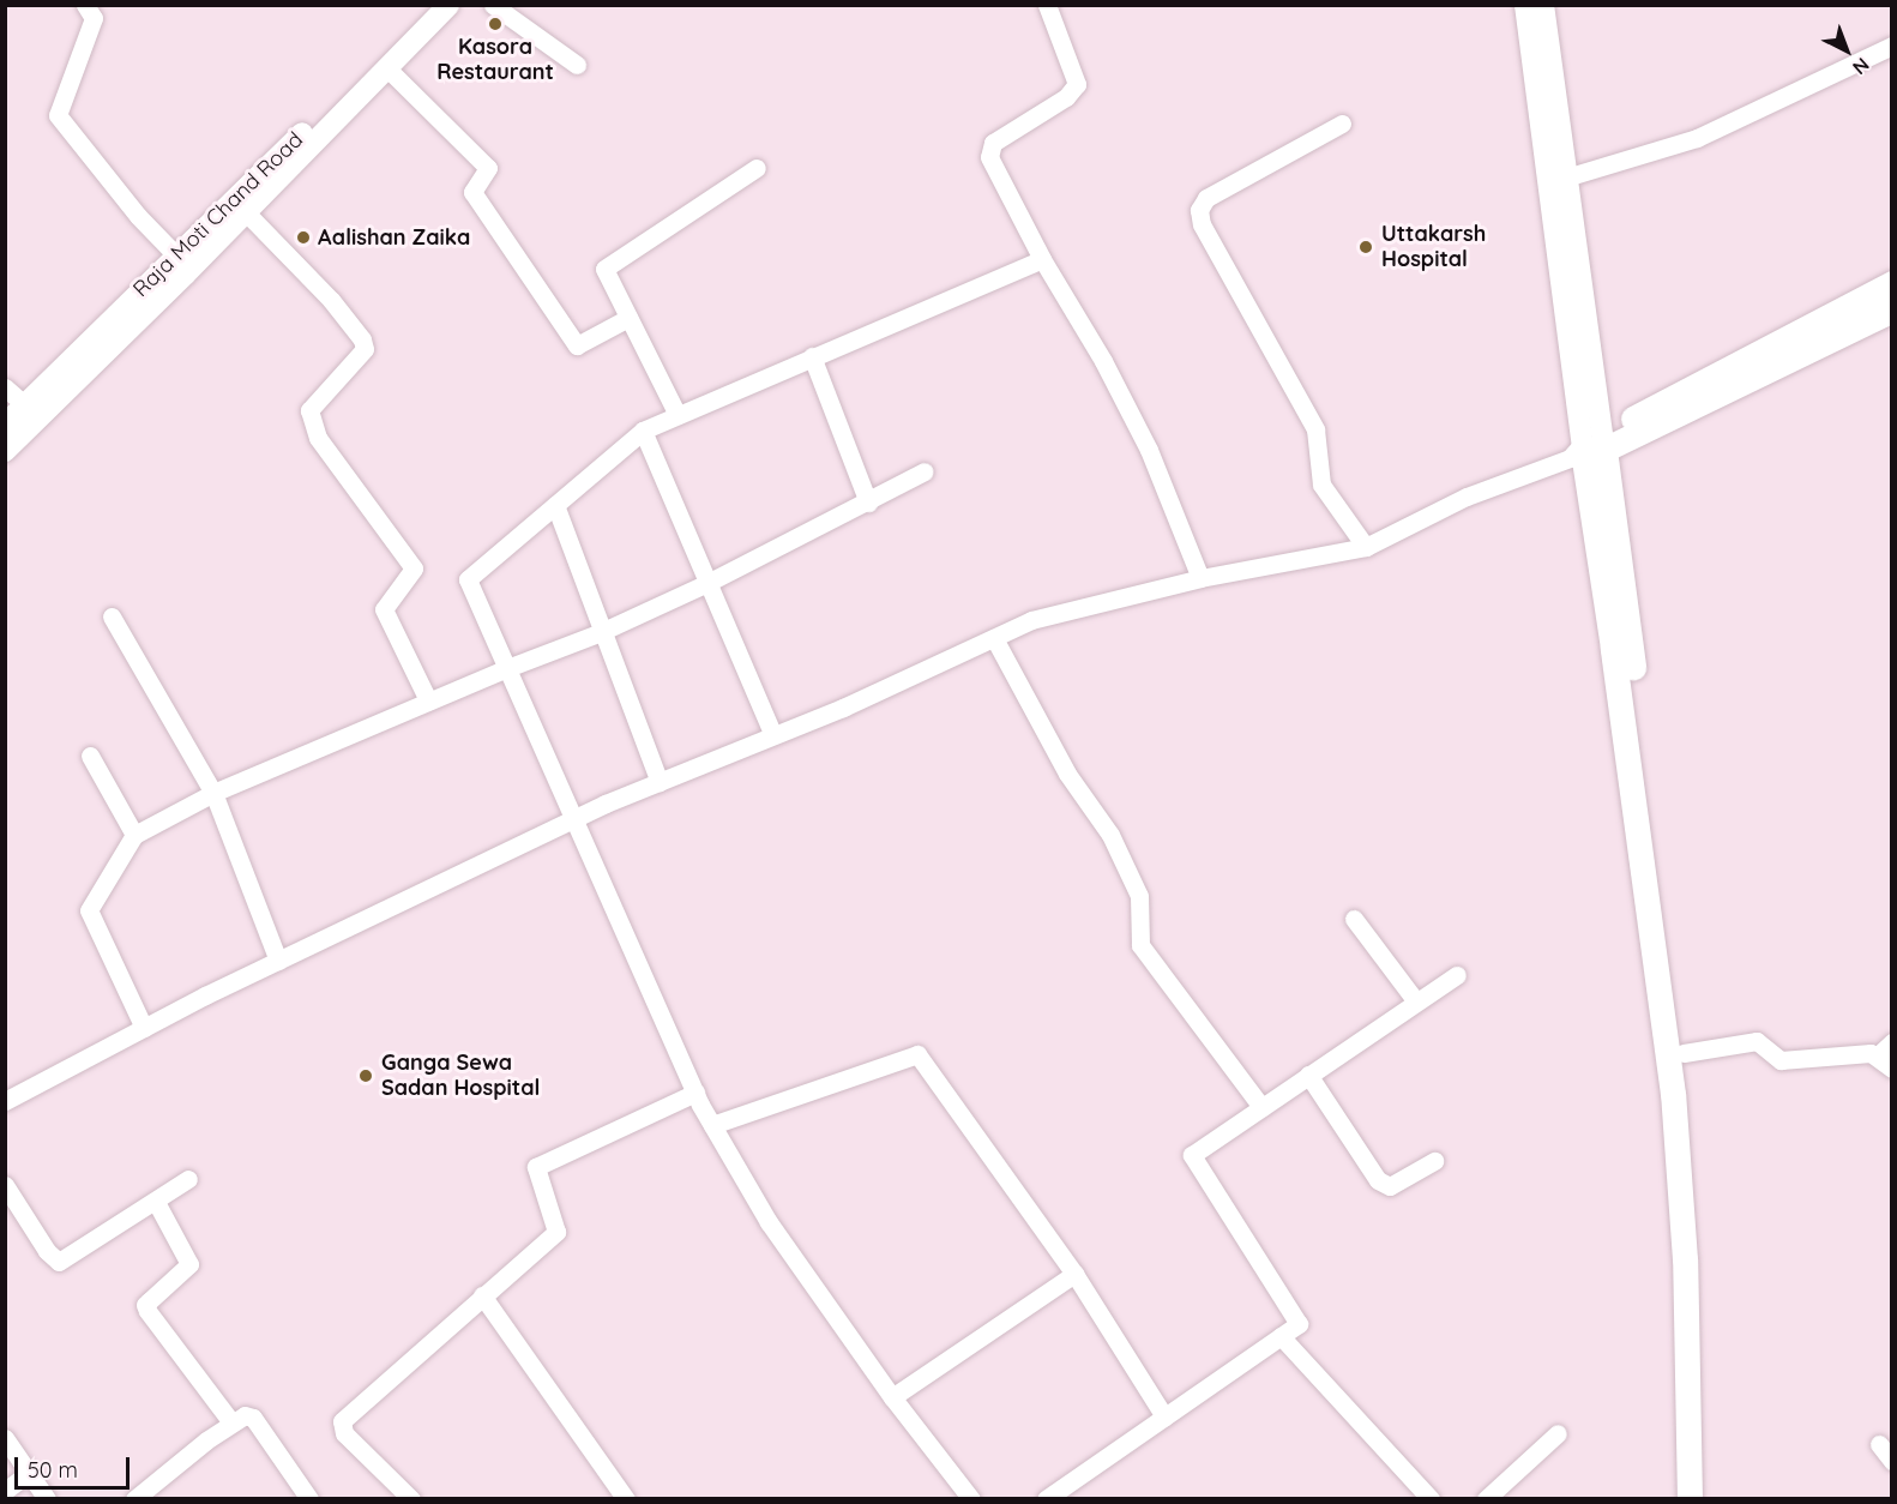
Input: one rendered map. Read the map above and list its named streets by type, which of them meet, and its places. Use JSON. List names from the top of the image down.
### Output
{
  "streets": {
    "main road": ["Raja Moti Chand Road"]
  },
  "places": [
    "Kasora Restaurant",
    "Aalishan Zaika",
    "Uttakarsh Hospital",
    "Ganga Sewa Sadan Hospital"
  ],
  "scale_bar": "50 m",
  "north": "bottom right"
}
